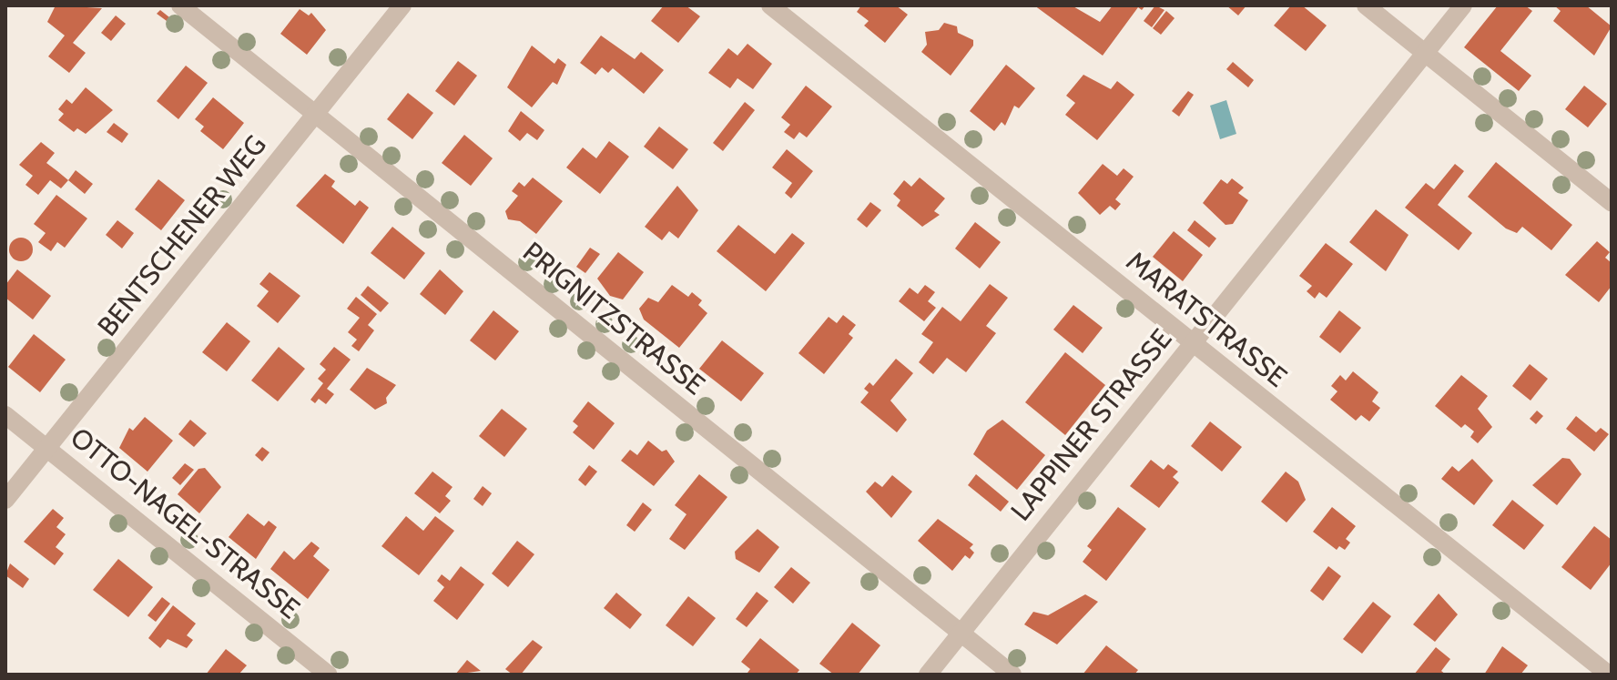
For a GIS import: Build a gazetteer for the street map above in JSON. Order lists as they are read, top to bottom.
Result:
{
  "streets": {
    "street": [
      "BENTSCHENER WEG",
      "PRIGNITZSTRASSE",
      "MARATSTRASSE",
      "LAPPINER STRASSE",
      "OTTO-NAGEL-STRASSE"
    ]
  },
  "crossings": [
    ["BENTSCHENER WEG", "PRIGNITZSTRASSE"],
    ["BENTSCHENER WEG", "OTTO-NAGEL-STRASSE"],
    ["PRIGNITZSTRASSE", "LAPPINER STRASSE"],
    ["MARATSTRASSE", "LAPPINER STRASSE"]
  ]
}
